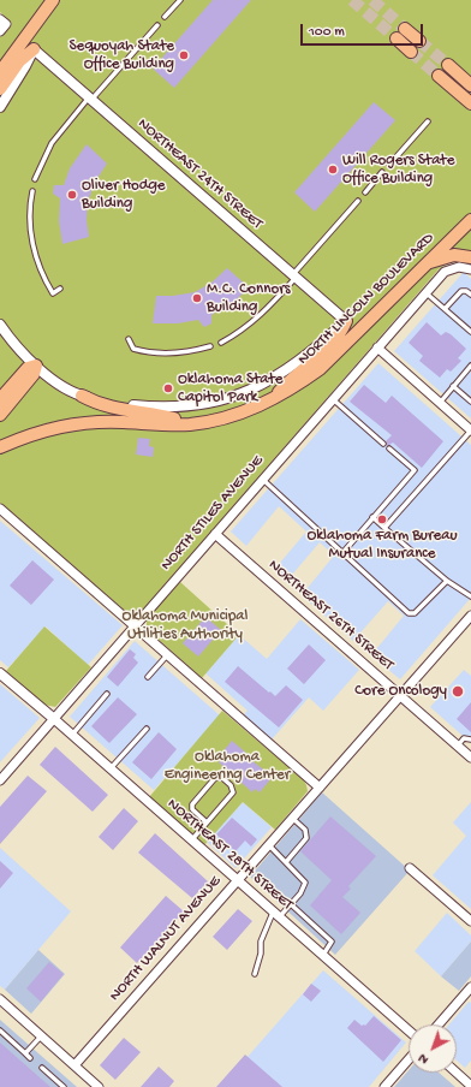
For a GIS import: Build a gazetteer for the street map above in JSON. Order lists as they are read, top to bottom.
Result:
{
  "streets": {
    "main road": ["NORTH LINCOLN BOULEVARD"],
    "street": [
      "NORTHEAST 24TH STREET",
      "NORTH STILES AVENUE",
      "NORTHEAST 26TH STREET",
      "NORTHEAST 28TH STREET",
      "NORTH WALNUT AVENUE"
    ]
  },
  "crossings": [
    ["NORTH STILES AVENUE", "NORTHEAST 26TH STREET"],
    ["NORTH STILES AVENUE", "NORTHEAST 28TH STREET"],
    ["NORTHEAST 26TH STREET", "NORTH WALNUT AVENUE"],
    ["NORTHEAST 28TH STREET", "NORTH WALNUT AVENUE"]
  ],
  "parks": ["Oklahoma Municipal Utilities Authority", "Oklahoma Engineering Center"],
  "places": [
    "Sequoyah State Office Building",
    "Will Rogers State Office Building",
    "Oliver Hodge Building",
    "M.C. Connors Building",
    "Oklahoma State Capitol Park",
    "Oklahoma Farm Bureau Mutual Insurance",
    "Core Oncology"
  ],
  "scale_bar": "100 m",
  "north": "bottom left"
}
